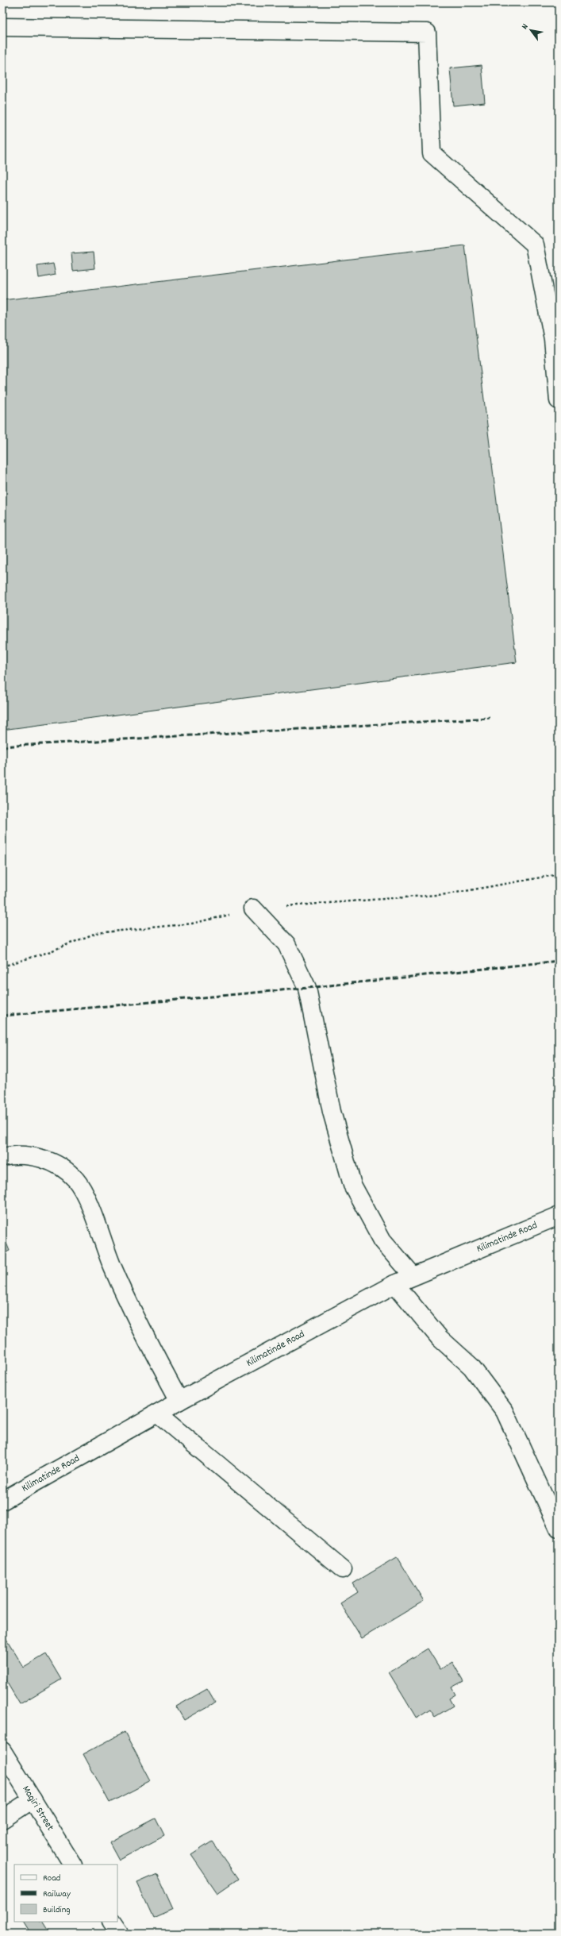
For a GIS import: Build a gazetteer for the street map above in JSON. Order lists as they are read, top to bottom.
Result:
{
  "streets": {
    "street": ["Kilimatinde Road", "Magiri Street"]
  },
  "legend": ["Road", "Railway", "Building"],
  "north": "top left"
}
